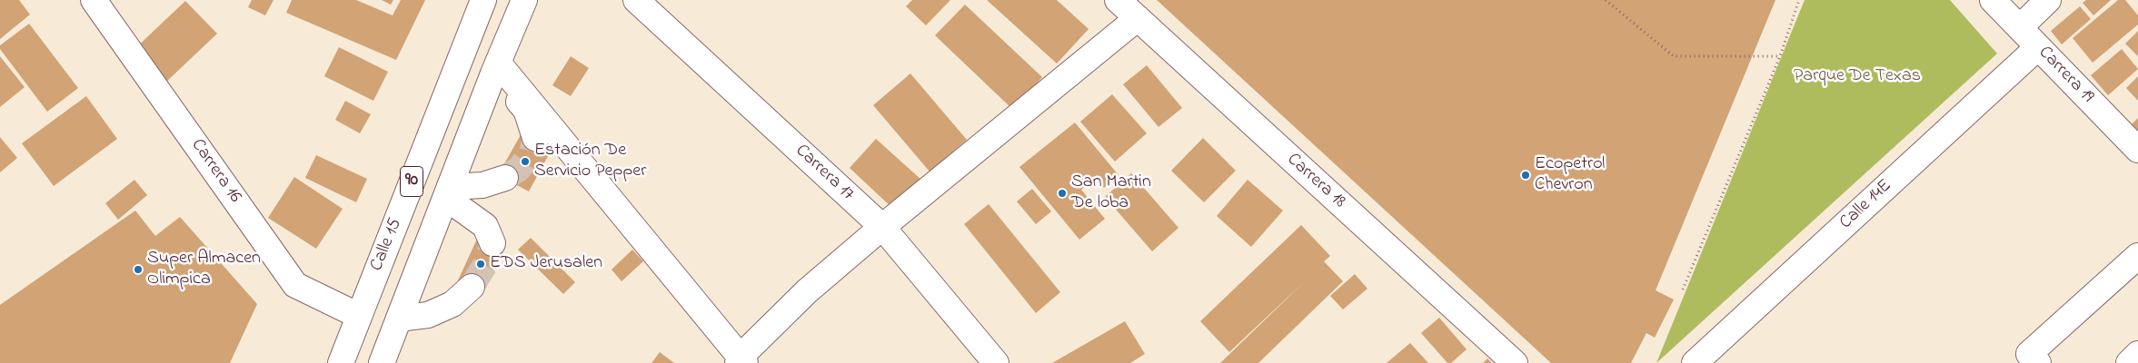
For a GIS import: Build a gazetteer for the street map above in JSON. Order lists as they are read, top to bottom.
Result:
{
  "streets": {
    "main road": [
      "Carrera 19",
      "Carrera 16",
      "Carrera 17",
      "90",
      "Carrera 18",
      "Calle 14E",
      "Calle 15"
    ]
  },
  "crossings": [
    ["Carrera 19", "Calle 14E"],
    ["Carrera 16", "Calle 15"]
  ],
  "parks": ["Parque De Texas"],
  "places": [
    "Estación De Servicio Pepper",
    "Ecopetrol Chevron",
    "San Martin De loba",
    "EDS Jerusalen",
    "Super Almacen Olimpica"
  ]
}
